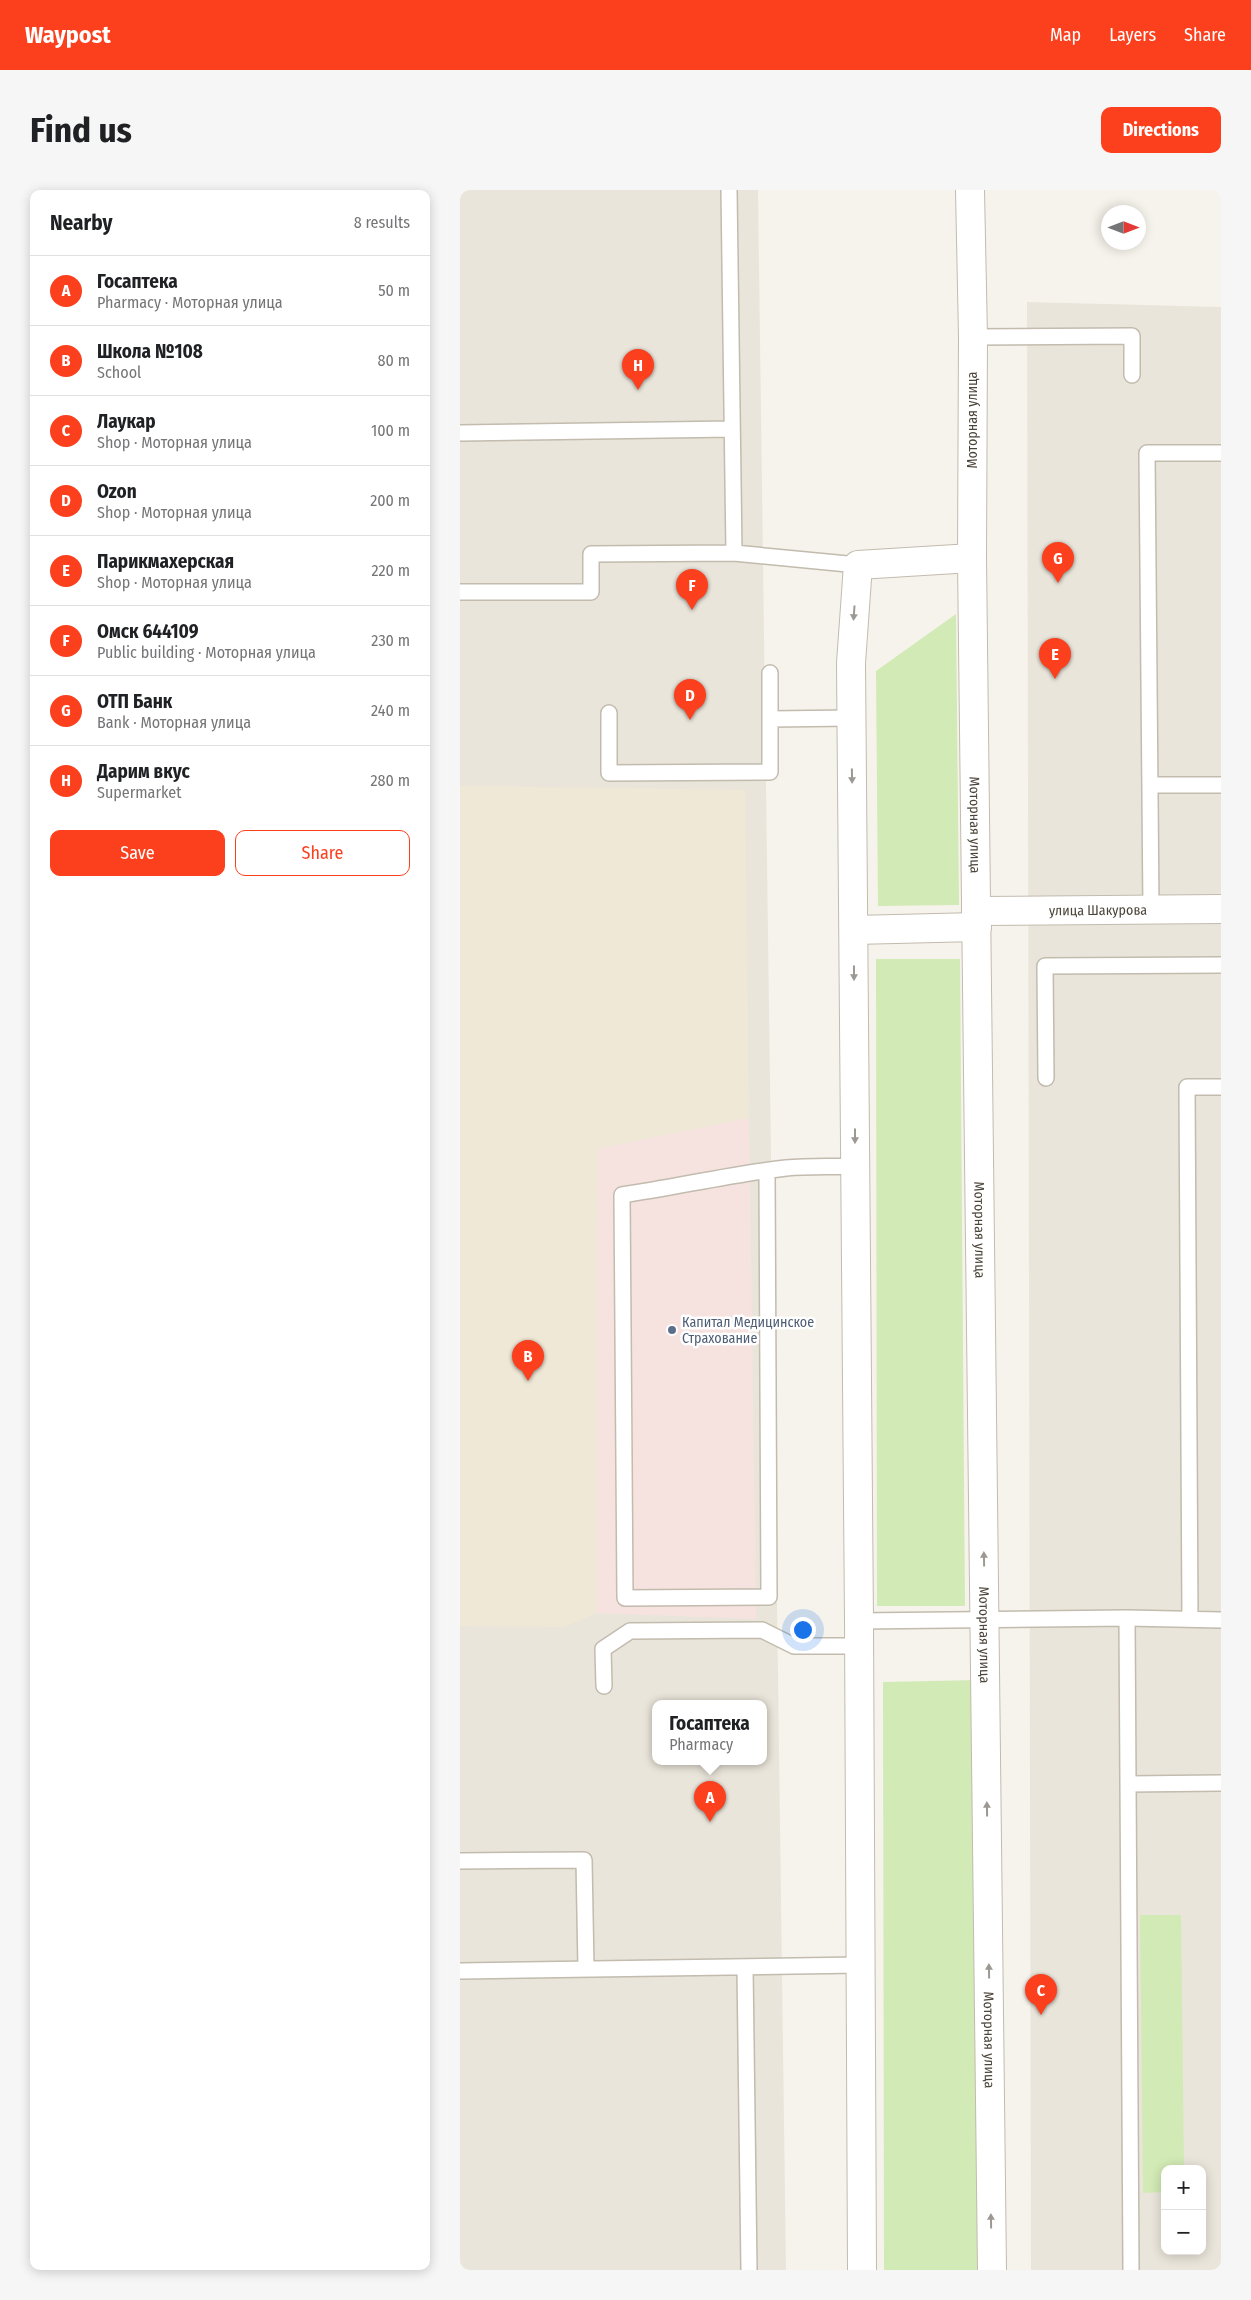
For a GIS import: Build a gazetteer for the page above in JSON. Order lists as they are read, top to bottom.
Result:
{
  "streets": {
    "street": ["Моторная улица", "улица Шакурова"]
  },
  "crossings": [
    ["Моторная улица", "улица Шакурова"]
  ],
  "places": ["Капитал Медицинское Страхование"],
  "north": "right",
  "page": {
    "header": "Waypost",
    "nav": ["Map", "Layers", "Share"],
    "buttons": [
      "Directions",
      ["Save", "Share"]
    ],
    "title": "Find us",
    "heading": ["Nearby", "8 results"],
    "list": [
      {
        "mark": "A",
        "name": "Госаптека",
        "note": "Pharmacy · Моторная улица",
        "value": "50 m"
      },
      {
        "mark": "B",
        "name": "Школа №108",
        "note": "School",
        "value": "80 m"
      },
      {
        "mark": "C",
        "name": "Лаукар",
        "note": "Shop · Моторная улица",
        "value": "100 m"
      },
      {
        "mark": "D",
        "name": "Ozon",
        "note": "Shop · Моторная улица",
        "value": "200 m"
      },
      {
        "mark": "E",
        "name": "Парикмахерская",
        "note": "Shop · Моторная улица",
        "value": "220 m"
      },
      {
        "mark": "F",
        "name": "Омск 644109",
        "note": "Public building · Моторная улица",
        "value": "230 m"
      },
      {
        "mark": "G",
        "name": "ОТП Банк",
        "note": "Bank · Моторная улица",
        "value": "240 m"
      },
      {
        "mark": "H",
        "name": "Дарим вкус",
        "note": "Supermarket",
        "value": "280 m"
      }
    ],
    "pins": [
      "H",
      "G",
      "F",
      "E",
      "D",
      "B",
      "A",
      "C"
    ],
    "popup": ["Госаптека", "Pharmacy"],
    "map_buttons": ["+", "−"]
  }
}
